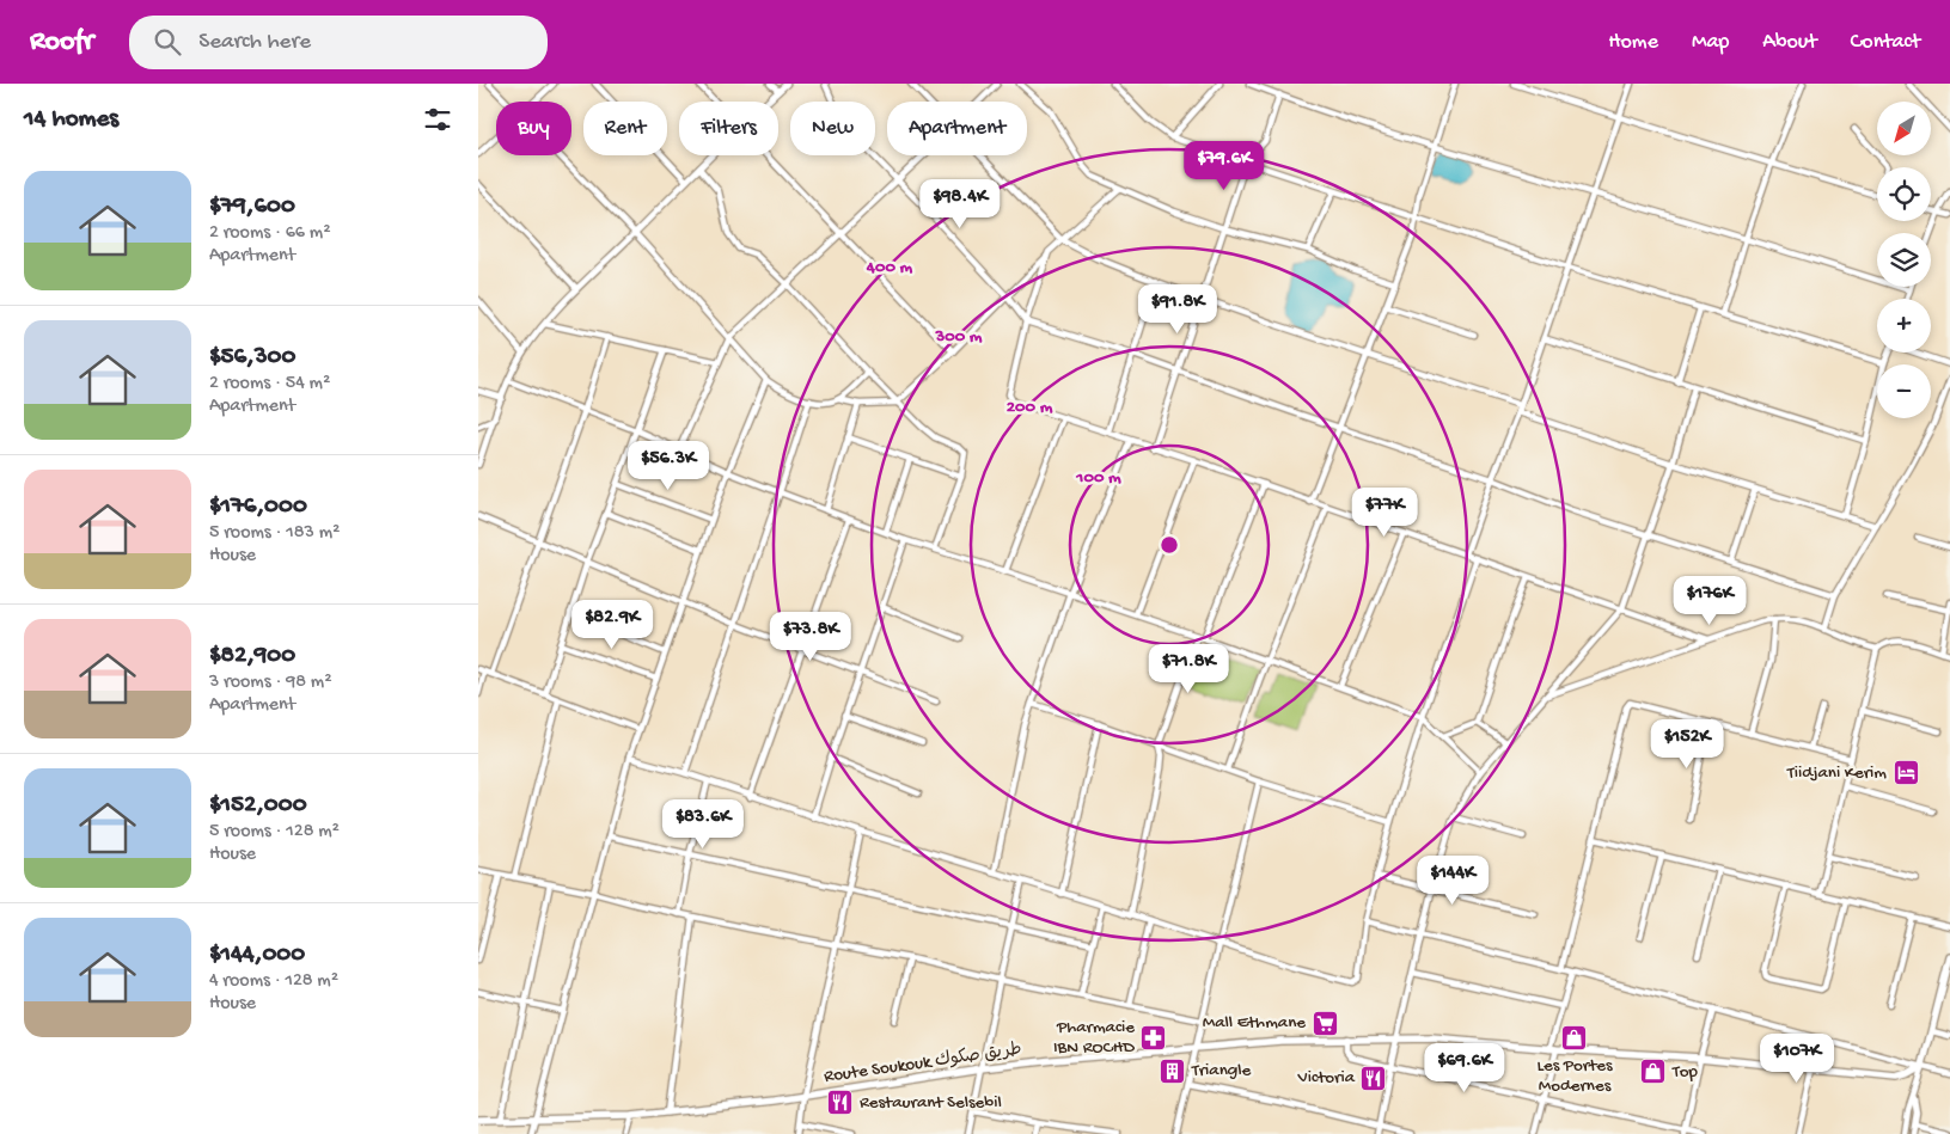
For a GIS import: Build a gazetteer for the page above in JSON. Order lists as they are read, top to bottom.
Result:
{
  "streets": {
    "street": ["Route Soukouk طريق صكوك"]
  },
  "places": {
    "hotel": ["Tiidjani Kerim"],
    "supermarket": ["Mall Ethmane"],
    "pharmacy": ["Pharmacie IBN ROCHD"],
    "shop": ["Les Portes Modernes", "Top"],
    "building": ["Triangle"],
    "restaurant": ["Victoria", "Restaurant Selsebil"]
  },
  "north": "bottom left",
  "page": {
    "header": "Roofr",
    "search": "Search here",
    "nav": [
      "Home",
      "Map",
      "About",
      "Contact"
    ],
    "heading": "14 homes",
    "map_buttons": ["+", "−"],
    "chip": [
      "Buy",
      "Rent",
      "Filters",
      "New",
      "Apartment"
    ],
    "price": [
      "$79.6K",
      "$98.4K",
      "$91.8K",
      "$56.3K",
      "$77K",
      "$176K",
      "$82.9K",
      "$73.8K",
      "$71.8K",
      "$152K",
      "$83.6K",
      "$144K",
      "$107K",
      "$69.6K"
    ],
    "list": [
      {
        "name": "$79,600",
        "note": "2 rooms · 66 m² · Apartment"
      },
      {
        "name": "$56,300",
        "note": "2 rooms · 54 m² · Apartment"
      },
      {
        "name": "$176,000",
        "note": "5 rooms · 183 m² · House"
      },
      {
        "name": "$82,900",
        "note": "3 rooms · 98 m² · Apartment"
      },
      {
        "name": "$152,000",
        "note": "5 rooms · 128 m² · House"
      },
      {
        "name": "$144,000",
        "note": "4 rooms · 128 m² · House"
      }
    ]
  },
  "rings": [
    "400 m",
    "300 m",
    "200 m",
    "100 m"
  ]
}
